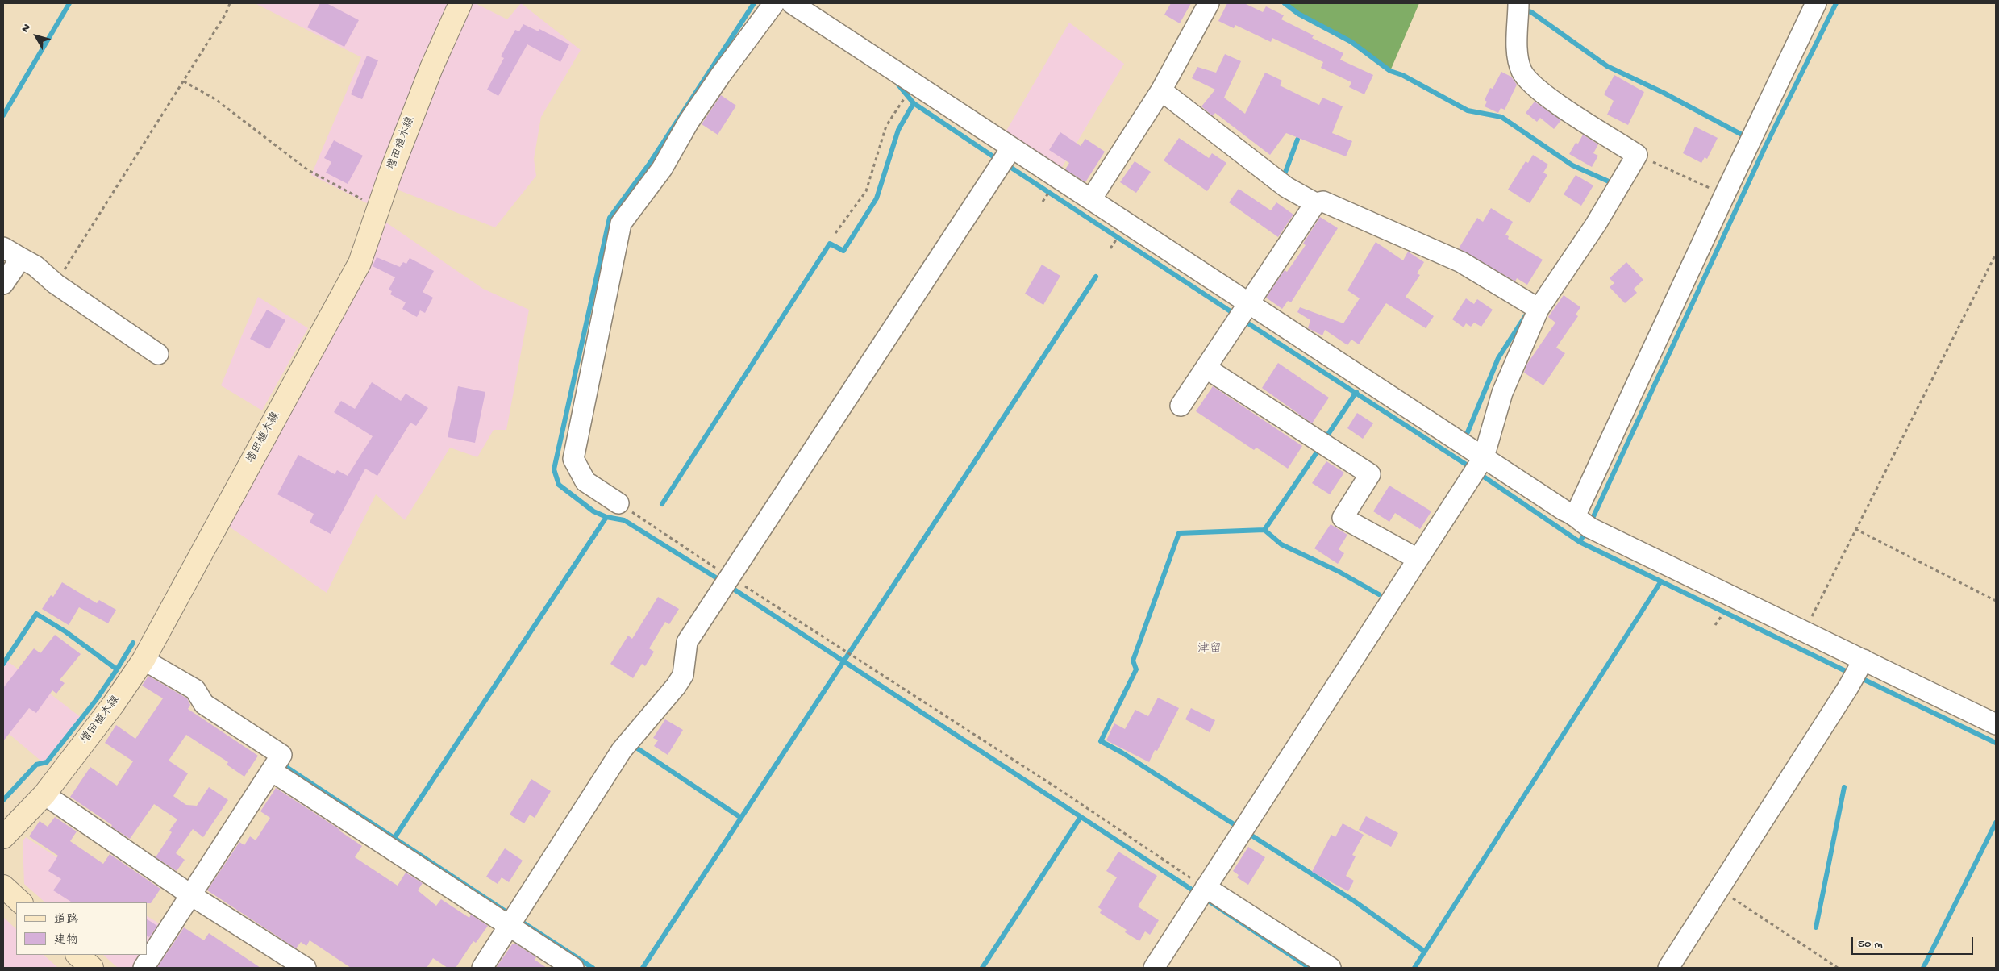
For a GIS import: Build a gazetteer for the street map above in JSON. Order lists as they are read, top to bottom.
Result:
{
  "streets": {
    "street": ["増田植木線"]
  },
  "districts": ["津留"],
  "legend": ["道路", "建物"],
  "scale_bar": "50 m",
  "north": "top left"
}
